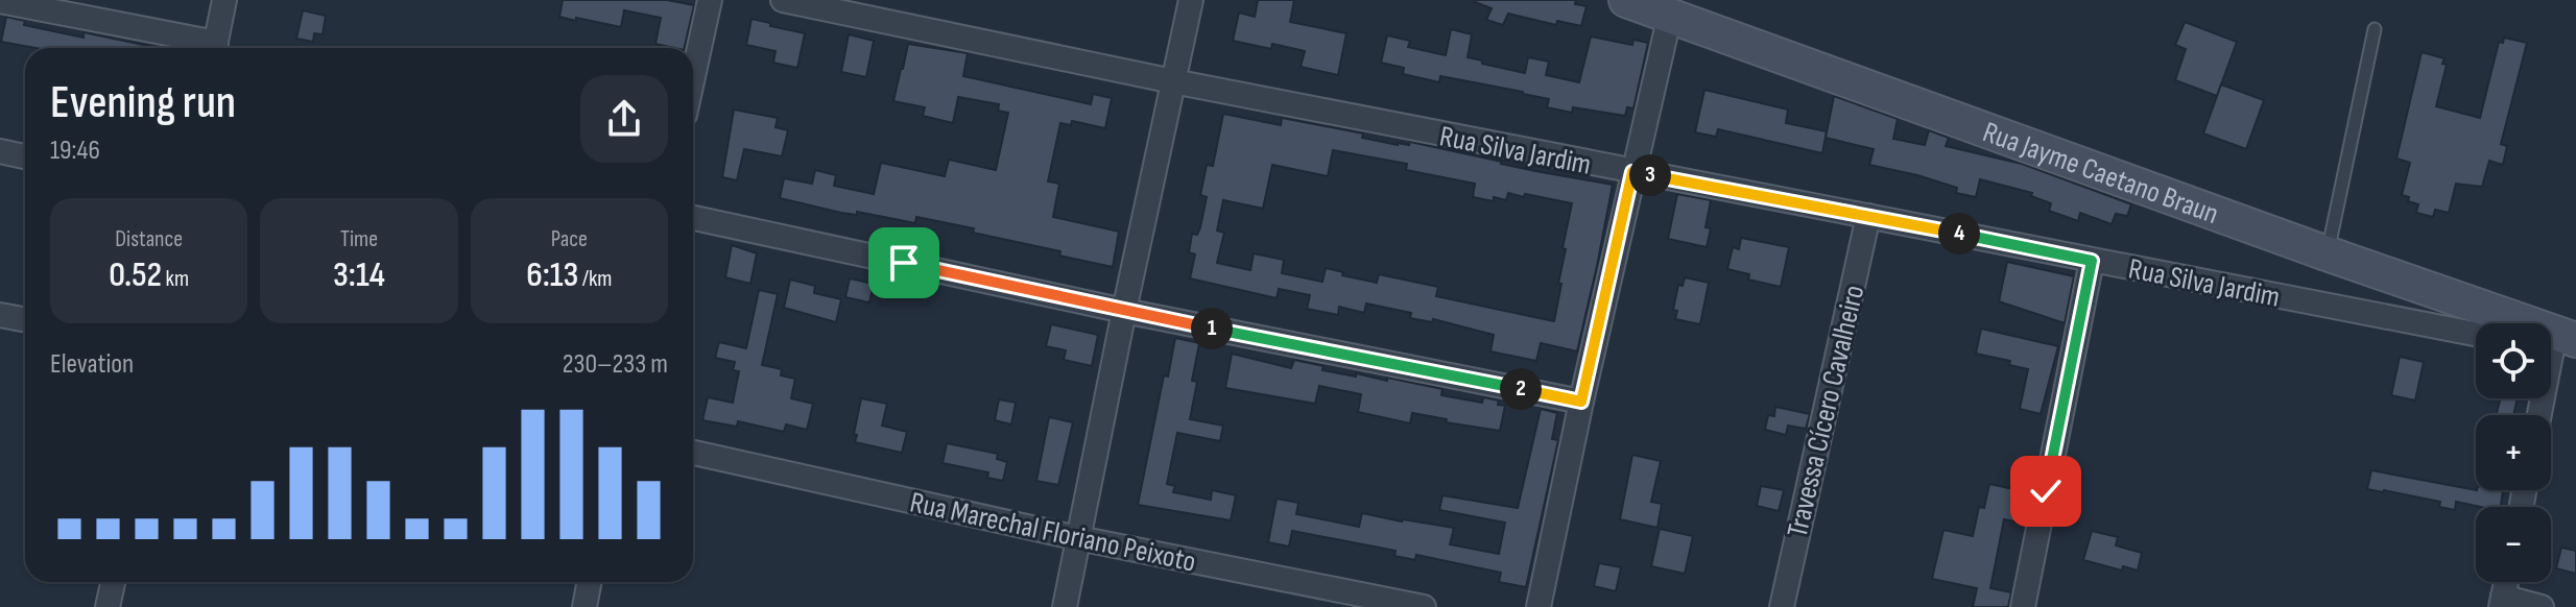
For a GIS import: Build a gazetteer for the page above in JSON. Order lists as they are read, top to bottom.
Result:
{
  "streets": {
    "street": [
      "Rua Silva Jardim",
      "Rua Jayme Caetano Braun",
      "Travessa Cícero Cavalheiro",
      "Rua Marechal Floriano Peixoto"
    ]
  },
  "crossings": [
    ["Rua Silva Jardim", "Rua Jayme Caetano Braun"],
    ["Rua Silva Jardim", "Travessa Cícero Cavalheiro"]
  ],
  "page": {
    "heading": ["Evening run", "19:46"],
    "pins": [
      "3",
      "4",
      "1",
      "2"
    ],
    "stats": [
      ["Distance", "0.52 km"],
      ["Time", "3:14"],
      ["Pace", "6:13 /km"]
    ],
    "map_buttons": ["+", "−"],
    "chart": ["Elevation", "230–233 m"]
  }
}
